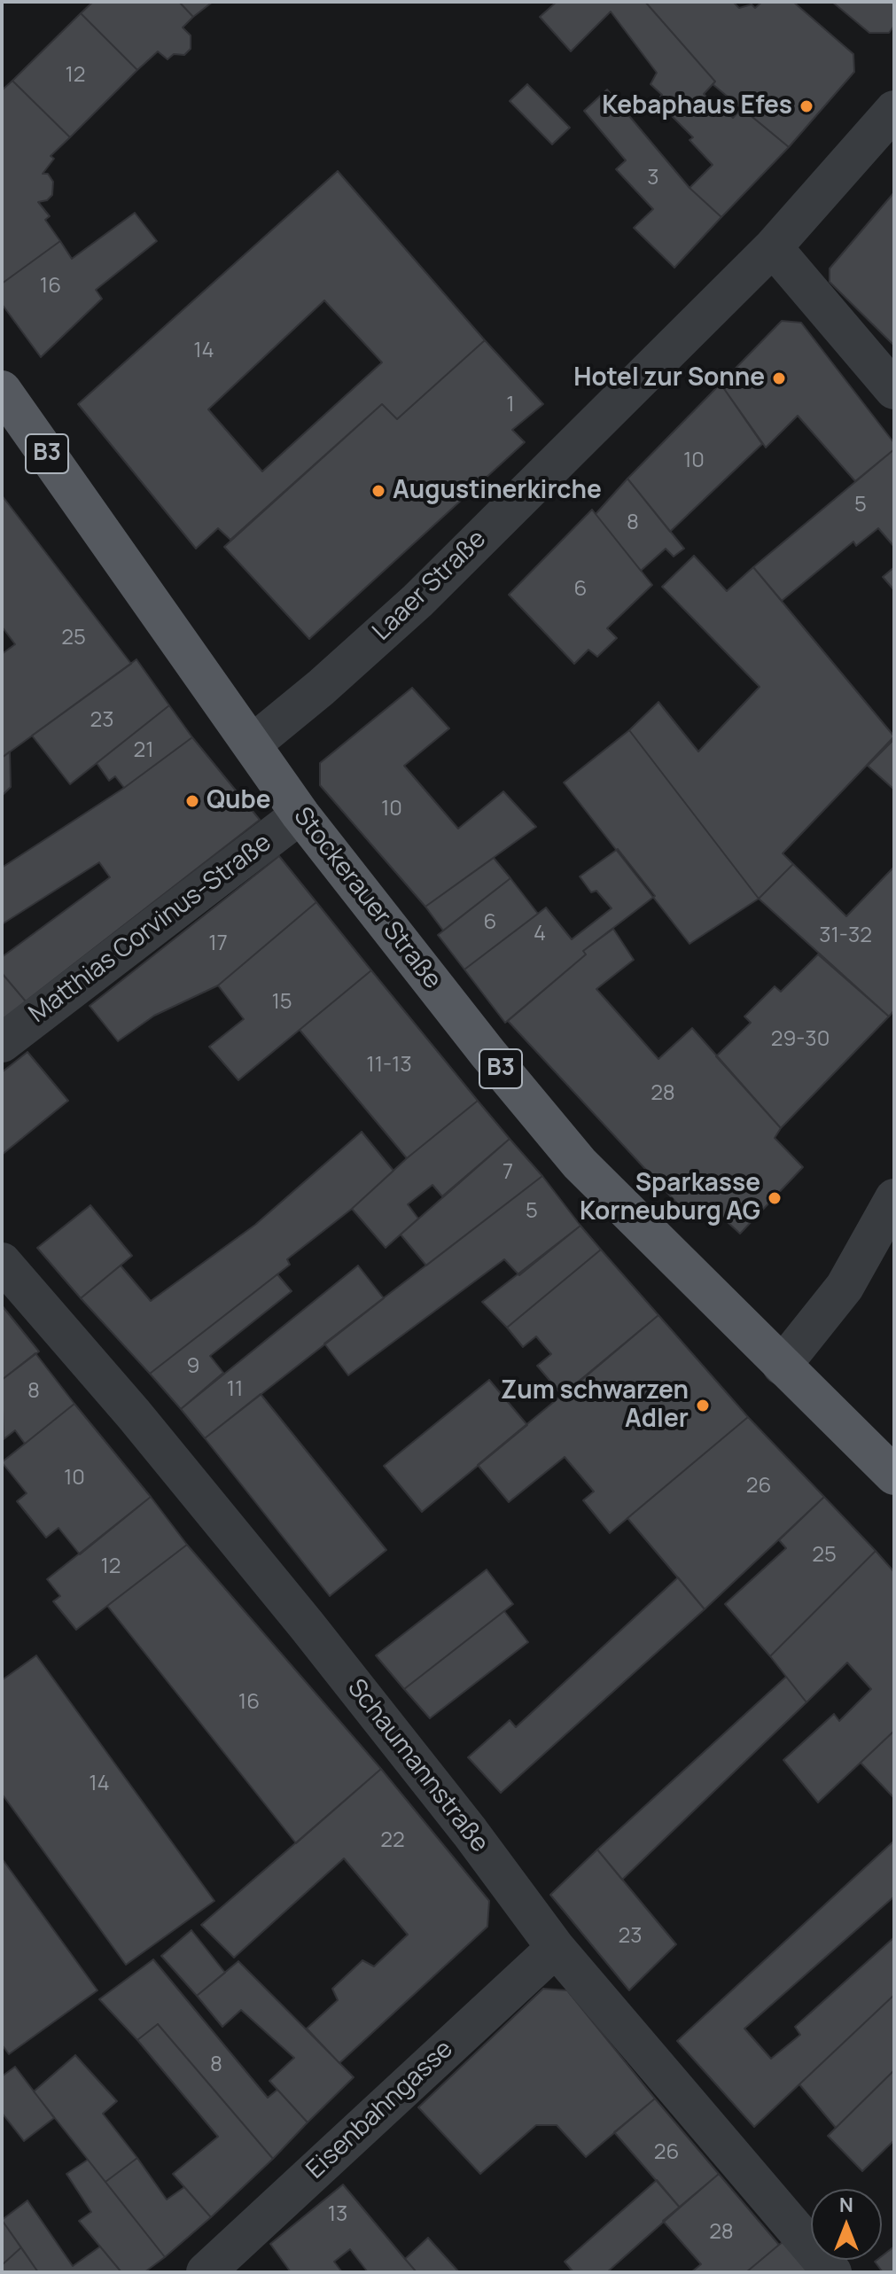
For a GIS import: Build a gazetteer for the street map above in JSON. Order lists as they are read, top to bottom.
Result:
{
  "streets": {
    "main road": ["B3", "Stockerauer Straße"],
    "street": [
      "Laaer Straße",
      "Matthias Corvinus-Straße",
      "Schaumannstraße",
      "Eisenbahngasse"
    ]
  },
  "crossings": [
    ["B3", "Stockerauer Straße"],
    ["Laaer Straße", "Stockerauer Straße"],
    ["Stockerauer Straße", "Matthias Corvinus-Straße"],
    ["Schaumannstraße", "Eisenbahngasse"]
  ],
  "places": [
    "Kebaphaus Efes",
    "Hotel zur Sonne",
    "Augustinerkirche",
    "Qube",
    "Sparkasse Korneuburg AG",
    "Zum schwarzen Adler"
  ],
  "house_numbers": [
    "12",
    "3",
    "16",
    "14",
    "1",
    "10",
    "5",
    "8",
    "6",
    "25",
    "23",
    "21",
    "10",
    "6",
    "4",
    "31-32",
    "17",
    "15",
    "29-30",
    "11-13",
    "28",
    "7",
    "5",
    "9",
    "11",
    "8",
    "10",
    "26",
    "25",
    "12",
    "16",
    "14",
    "22",
    "23",
    "8",
    "26",
    "13",
    "28"
  ],
  "north": "top"
}
